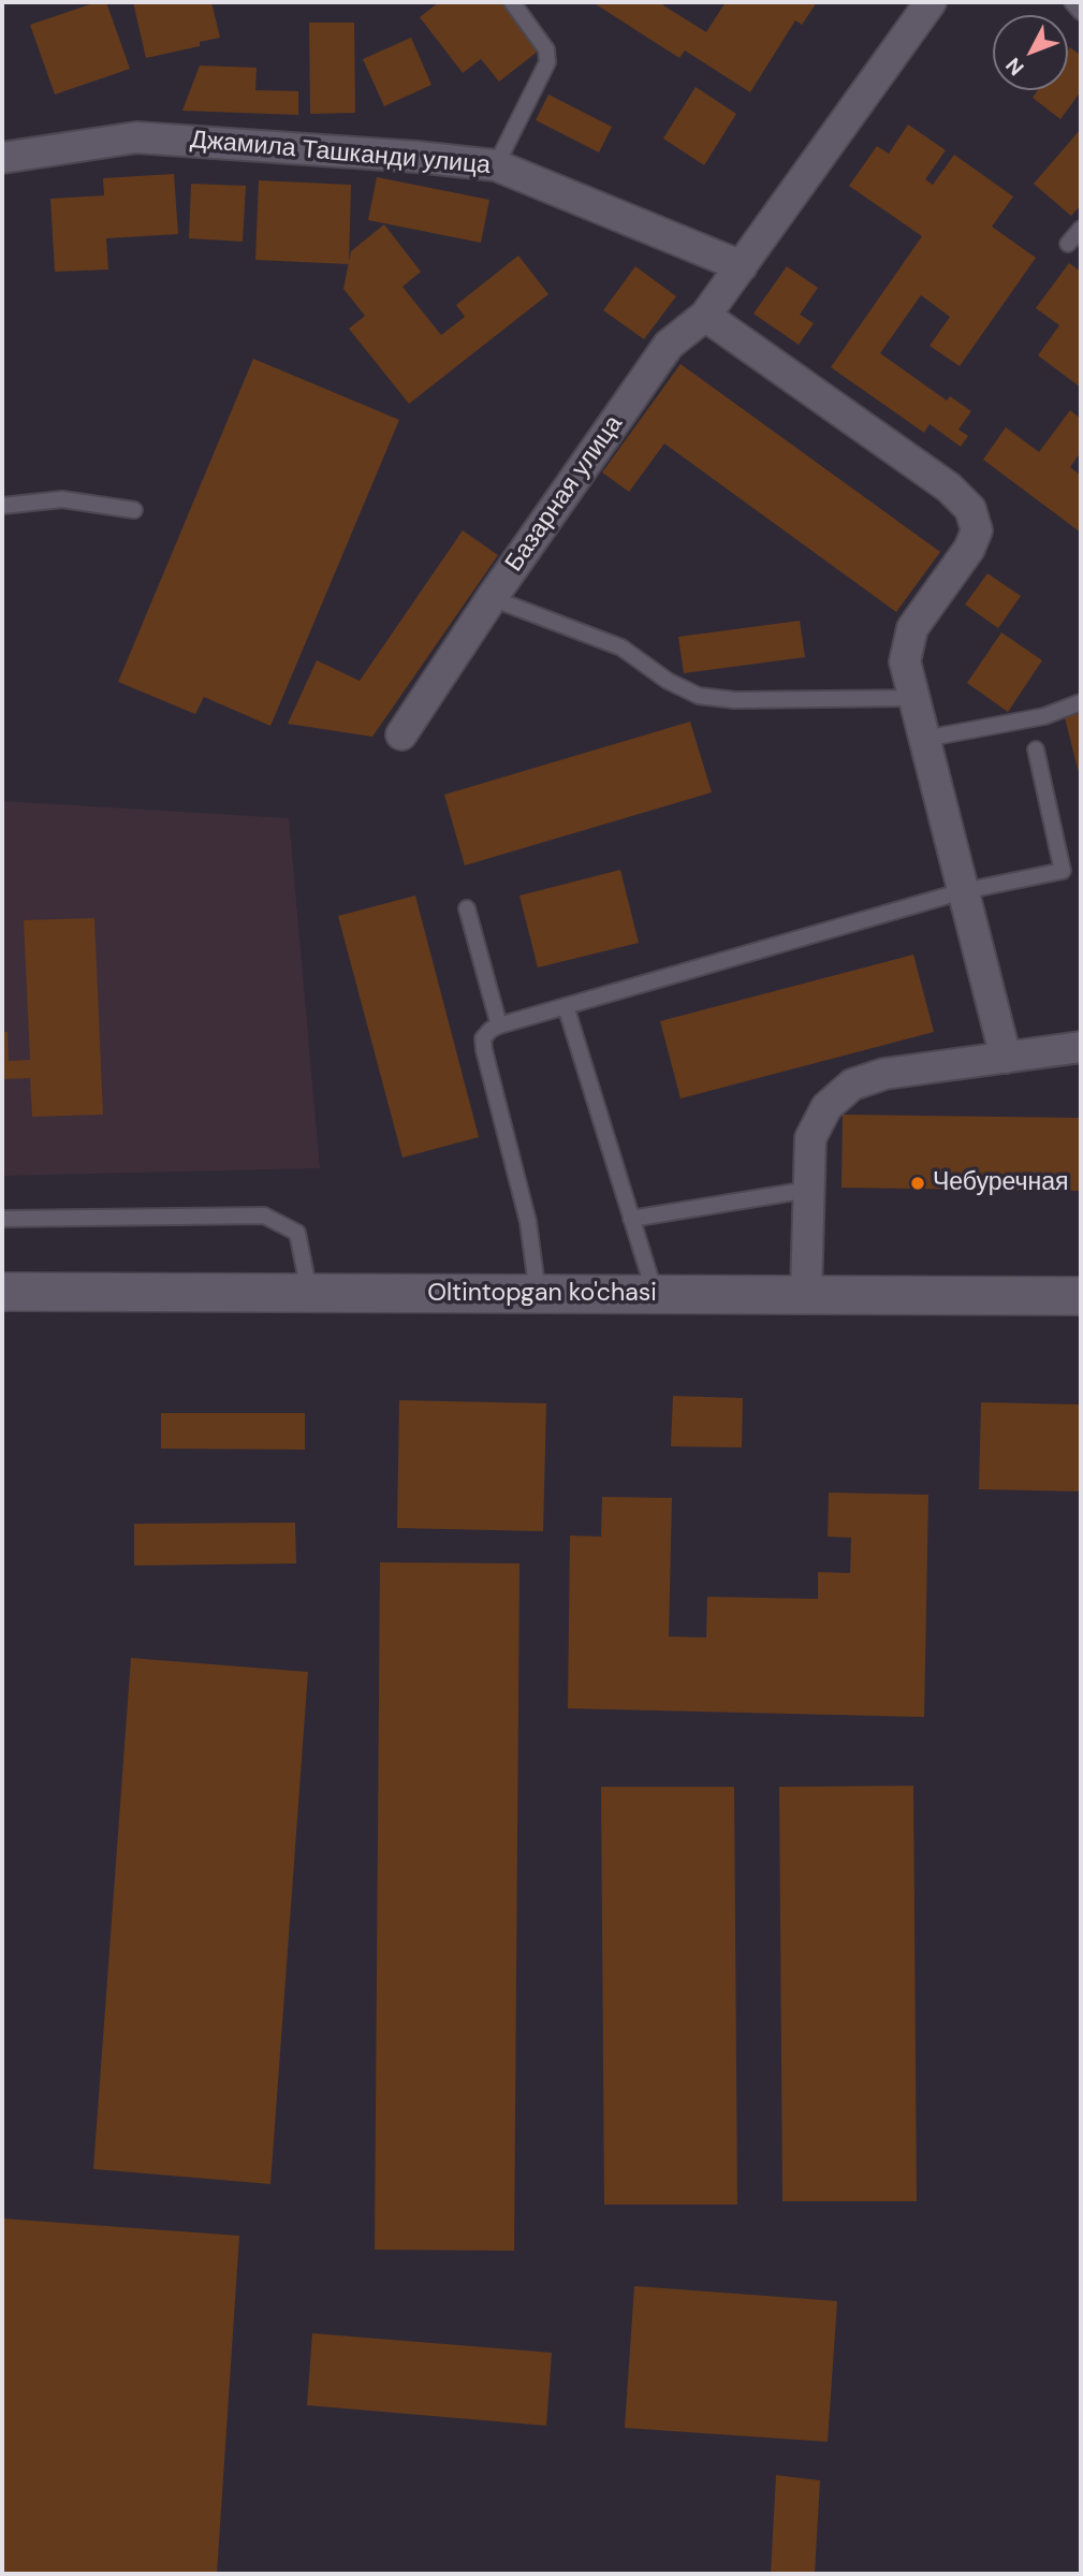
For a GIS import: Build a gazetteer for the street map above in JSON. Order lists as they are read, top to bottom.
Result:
{
  "streets": {
    "street": ["Джамила Ташканди улица", "Базарная улица", "Oltintopgan ko'chasi"]
  },
  "crossings": [
    ["Джамила Ташканди улица", "Базарная улица"]
  ],
  "places": ["Чебуречная"],
  "north": "bottom left"
}
